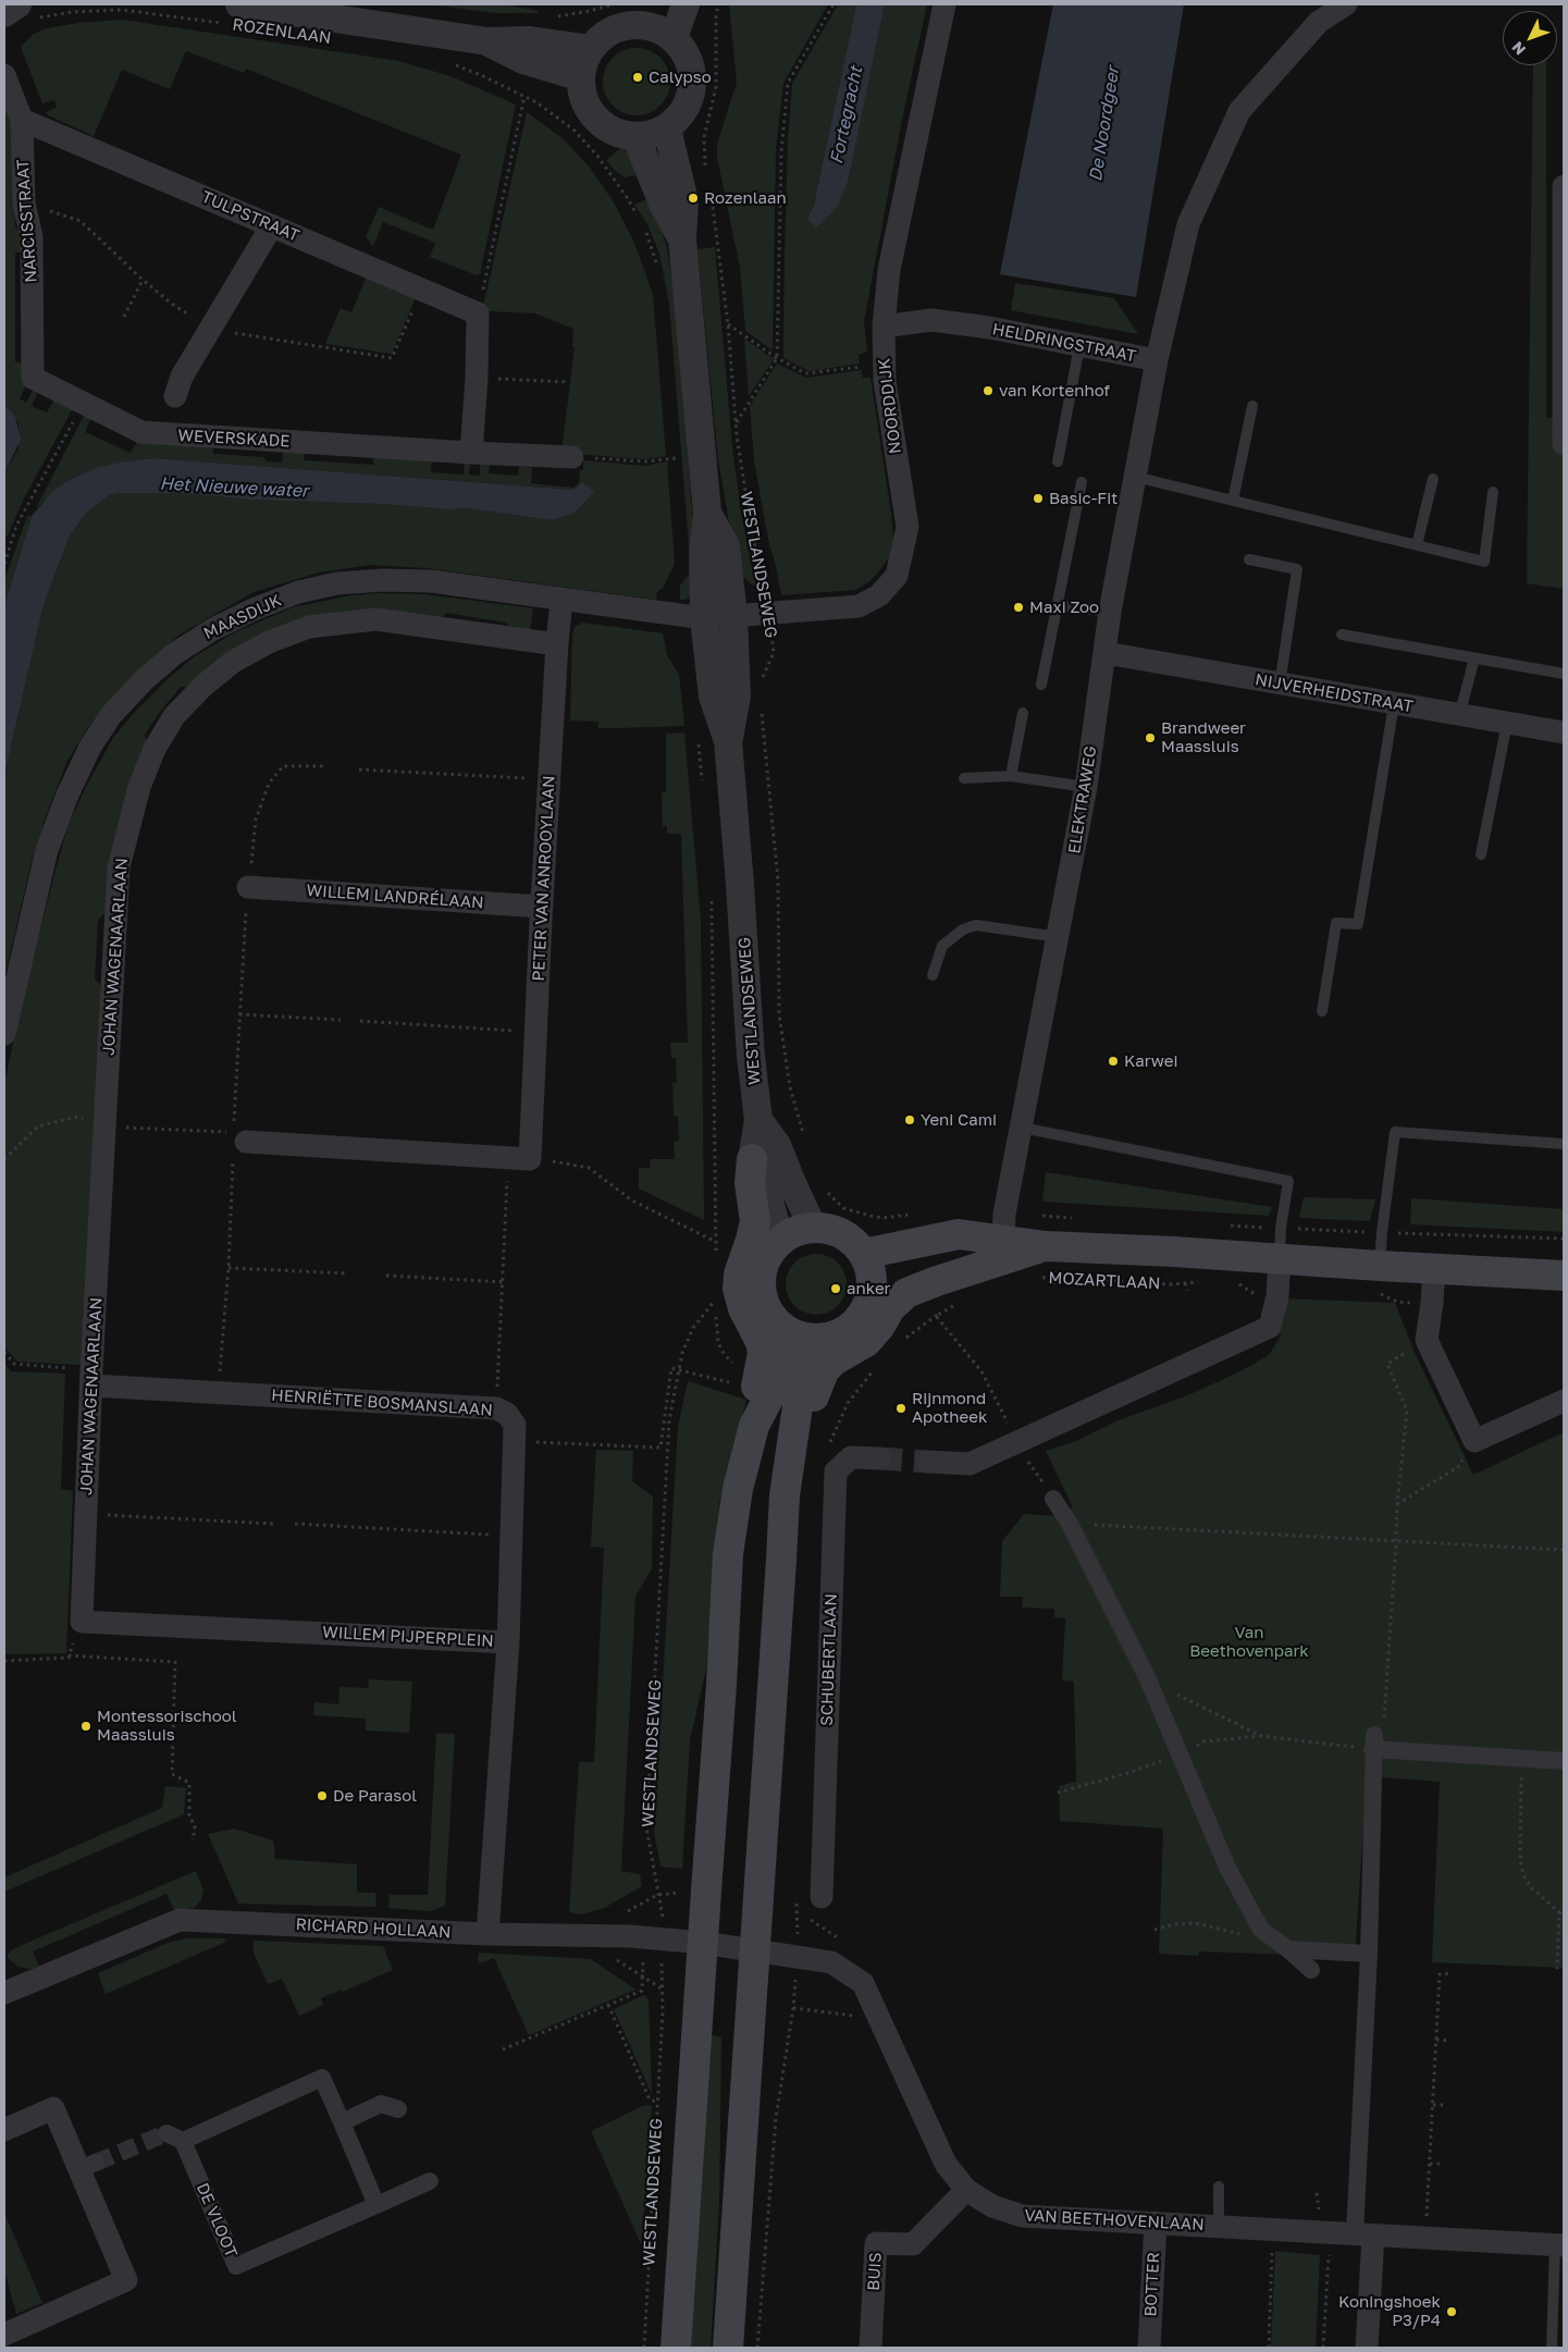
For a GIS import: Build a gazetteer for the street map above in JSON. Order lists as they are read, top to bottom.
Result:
{
  "streets": {
    "main road": ["WESTLANDSEWEG", "MOZARTLAAN"],
    "street": [
      "ROZENLAAN",
      "TULPSTRAAT",
      "NARCISSTRAAT",
      "HELDRINGSTRAAT",
      "NOORDDIJK",
      "WEVERSKADE",
      "MAASDIJK",
      "NIJVERHEIDSTRAAT",
      "ELEKTRAWEG",
      "PETER VAN ANROOYLAAN",
      "WILLEM LANDRÉLAAN",
      "JOHAN WAGENAARLAAN",
      "HENRIËTTE BOSMANSLAAN",
      "WILLEM PIJPERPLEIN",
      "SCHUBERTLAAN",
      "RICHARD HOLLAAN",
      "DE VLOOT",
      "VAN BEETHOVENLAAN",
      "BUIS",
      "BOTTER"
    ]
  },
  "crossings": [
    ["ROZENLAAN", "WESTLANDSEWEG"],
    ["TULPSTRAAT", "NARCISSTRAAT"],
    ["NARCISSTRAAT", "WEVERSKADE"],
    ["HELDRINGSTRAAT", "NOORDDIJK"],
    ["HELDRINGSTRAAT", "ELEKTRAWEG"],
    ["NOORDDIJK", "WESTLANDSEWEG"],
    ["NOORDDIJK", "MAASDIJK"],
    ["WESTLANDSEWEG", "MAASDIJK"],
    ["WESTLANDSEWEG", "MOZARTLAAN"],
    ["WESTLANDSEWEG", "RICHARD HOLLAAN"],
    ["MAASDIJK", "PETER VAN ANROOYLAAN"],
    ["NIJVERHEIDSTRAAT", "ELEKTRAWEG"],
    ["ELEKTRAWEG", "MOZARTLAAN"],
    ["PETER VAN ANROOYLAAN", "WILLEM LANDRÉLAAN"],
    ["PETER VAN ANROOYLAAN", "JOHAN WAGENAARLAAN"],
    ["JOHAN WAGENAARLAAN", "HENRIËTTE BOSMANSLAAN"],
    ["JOHAN WAGENAARLAAN", "WILLEM PIJPERPLEIN"],
    ["HENRIËTTE BOSMANSLAAN", "WILLEM PIJPERPLEIN"],
    ["WILLEM PIJPERPLEIN", "RICHARD HOLLAAN"],
    ["RICHARD HOLLAAN", "VAN BEETHOVENLAAN"],
    ["VAN BEETHOVENLAAN", "BUIS"],
    ["VAN BEETHOVENLAAN", "BOTTER"]
  ],
  "water": ["Fortegracht", "De Noordgeer", "Het Nieuwe water"],
  "parks": ["Van Beethovenpark"],
  "places": [
    "Calypso",
    "Rozenlaan",
    "van Kortenhof",
    "Basic-Fit",
    "Maxi Zoo",
    "Brandweer Maassluis",
    "Karwei",
    "Yeni Cami",
    "anker",
    "Rijnmond Apotheek",
    "Montessorischool Maassluis",
    "De Parasol",
    "Koningshoek P3/P4"
  ],
  "north": "bottom left"
}
